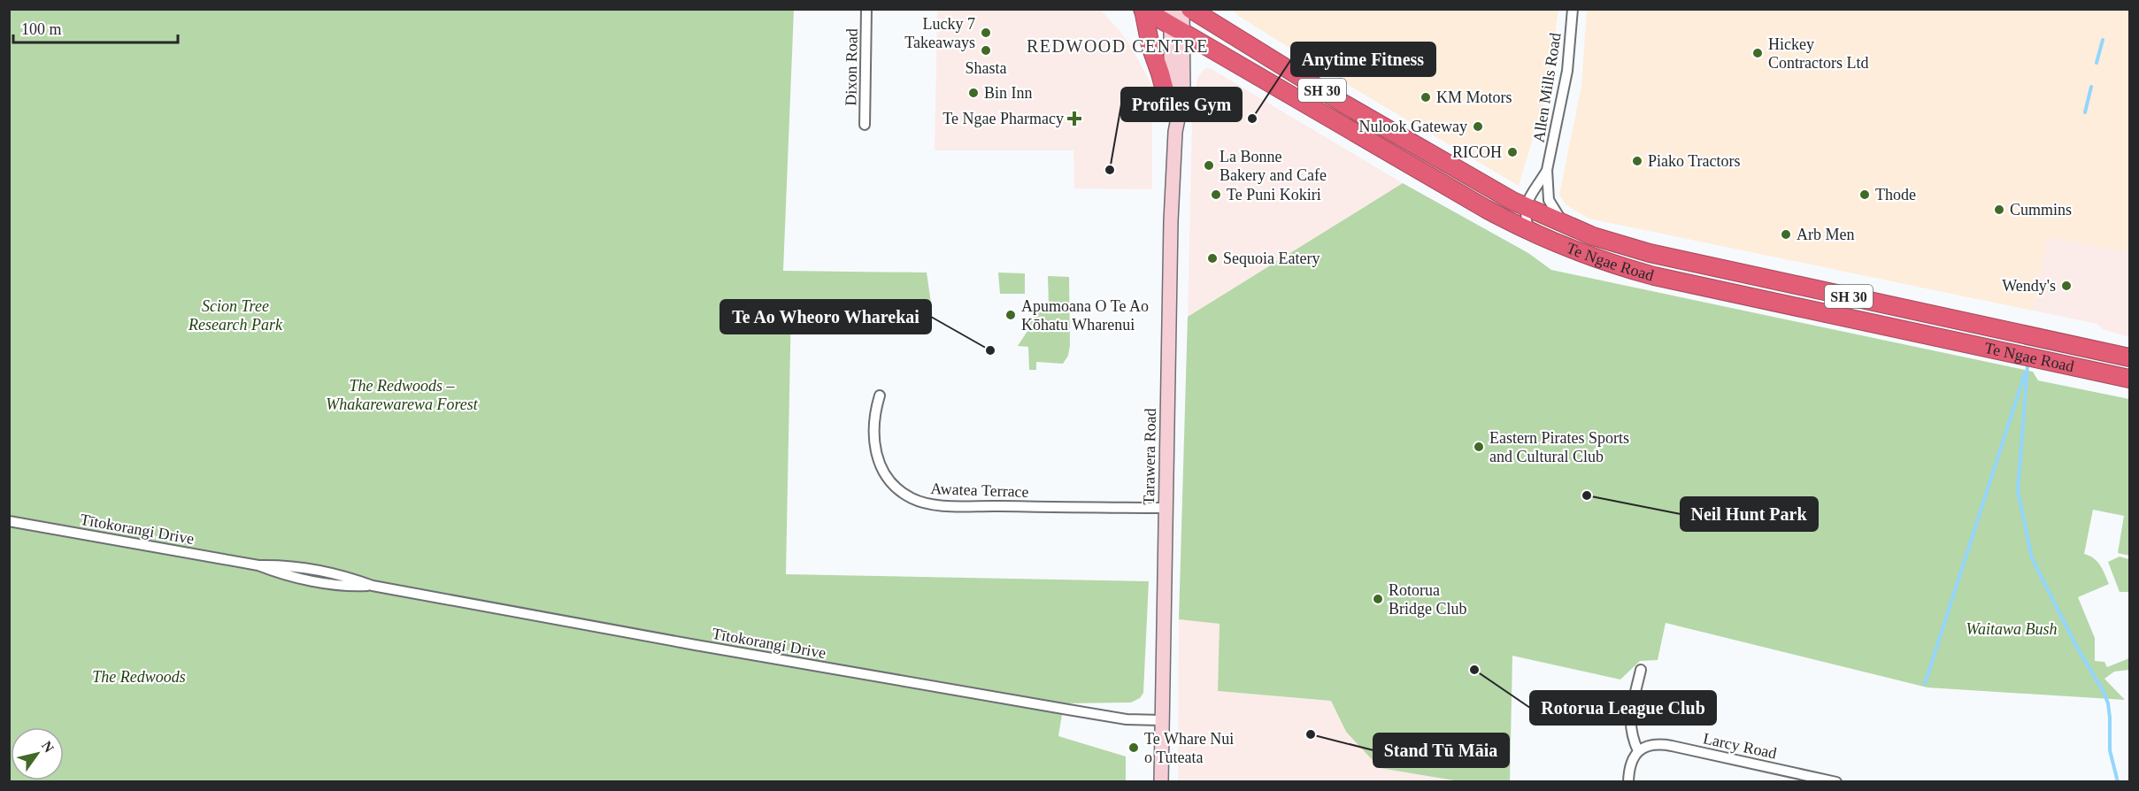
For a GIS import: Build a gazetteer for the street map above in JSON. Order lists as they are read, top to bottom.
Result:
{
  "streets": {
    "highway": ["SH 30", "Te Ngae Road"],
    "main road": ["Tarawera Road"],
    "street": [
      "Dixon Road",
      "Allen Mills Road",
      "Awatea Terrace",
      "Tītokorangi Drive",
      "Larcy Road"
    ]
  },
  "crossings": [
    ["Allen Mills Road", "Te Ngae Road"],
    ["Te Ngae Road", "Tarawera Road"],
    ["Tarawera Road", "Awatea Terrace"],
    ["Tarawera Road", "Tītokorangi Drive"]
  ],
  "districts": ["REDWOOD CENTRE"],
  "parks": [
    "Scion Tree Research Park",
    "The Redwoods – Whakarewarewa Forest",
    "Waitawa Bush",
    "The Redwoods"
  ],
  "places": {
    "other": [
      "Lucky 7 Takeaways",
      "Shasta",
      "Hickey Contractors Ltd",
      "Bin Inn",
      "KM Motors",
      "Anytime Fitness",
      "Nulook Gateway",
      "RICOH",
      "Piako Tractors",
      "La Bonne Bakery and Cafe",
      "Profiles Gym",
      "Te Puni Kokiri",
      "Thode",
      "Cummins",
      "Arb Men",
      "Sequoia Eatery",
      "Wendy's",
      "Apumoana O Te Ao Kōhatu Wharenui",
      "Te Ao Wheoro Wharekai",
      "Eastern Pirates Sports and Cultural Club",
      "Neil Hunt Park",
      "Rotorua Bridge Club",
      "Rotorua League Club",
      "Stand Tū Māia",
      "Te Whare Nui o Tuteata"
    ],
    "health": ["Te Ngae Pharmacy"]
  },
  "scale_bar": "100 m",
  "north": "top right"
}
